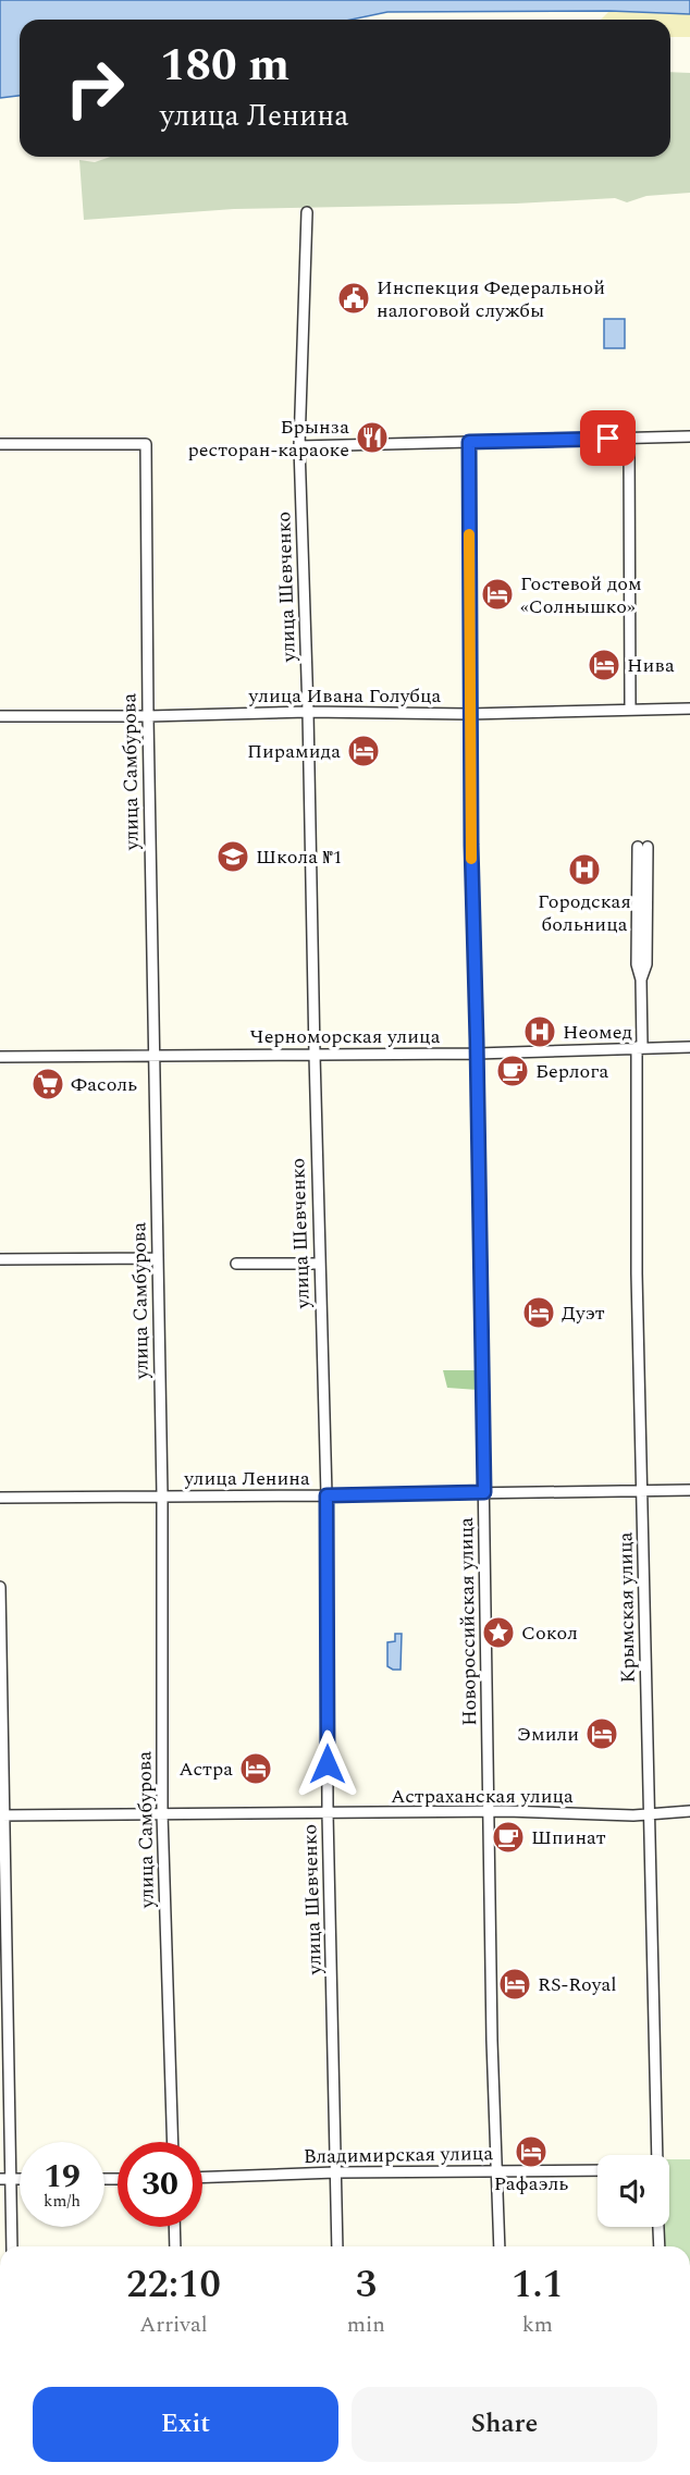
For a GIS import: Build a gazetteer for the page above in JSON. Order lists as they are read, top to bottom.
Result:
{
  "streets": {
    "street": [
      "улица Шевченко",
      "улица Ивана Голубца",
      "улица Самбурова",
      "Черноморская улица",
      "улица Ленина",
      "Крымская улица",
      "Новороссийская улица",
      "Астраханская улица",
      "Владимирская улица"
    ]
  },
  "crossings": [
    ["улица Шевченко", "улица Ивана Голубца"],
    ["улица Шевченко", "Черноморская улица"],
    ["улица Шевченко", "улица Ленина"],
    ["улица Шевченко", "Астраханская улица"],
    ["улица Шевченко", "Владимирская улица"],
    ["улица Ивана Голубца", "улица Самбурова"],
    ["улица Ивана Голубца", "Новороссийская улица"],
    ["улица Самбурова", "Черноморская улица"],
    ["улица Самбурова", "улица Ленина"],
    ["улица Самбурова", "Астраханская улица"],
    ["Черноморская улица", "Крымская улица"],
    ["Черноморская улица", "Новороссийская улица"],
    ["улица Ленина", "Крымская улица"],
    ["улица Ленина", "Новороссийская улица"],
    ["Крымская улица", "Астраханская улица"],
    ["Новороссийская улица", "Астраханская улица"],
    ["Новороссийская улица", "Владимирская улица"]
  ],
  "places": {
    "public building": ["Инспекция Федеральной налоговой службы"],
    "restaurant": ["Брынза ресторан-караоке"],
    "hotel": [
      "Гостевой дом «Солнышко»",
      "Нива",
      "Пирамида",
      "Дуэт",
      "Эмили",
      "Астра",
      "RS-Royal",
      "Рафаэль"
    ],
    "school or university": ["Школа №1"],
    "hospital": ["Городская больница", "Неомед"],
    "cafe": ["Берлога", "Шпинат"],
    "supermarket": ["Фасоль"],
    "place": ["Сокол"]
  },
  "page": {
    "turn": ["180 m", "улица Ленина"],
    "speed": "19 km/h",
    "limit": "30",
    "eta": [
      "22:10",
      "Arrival",
      "3",
      "min",
      "1.1",
      "km"
    ],
    "buttons": ["Exit", "Share"]
  }
}
